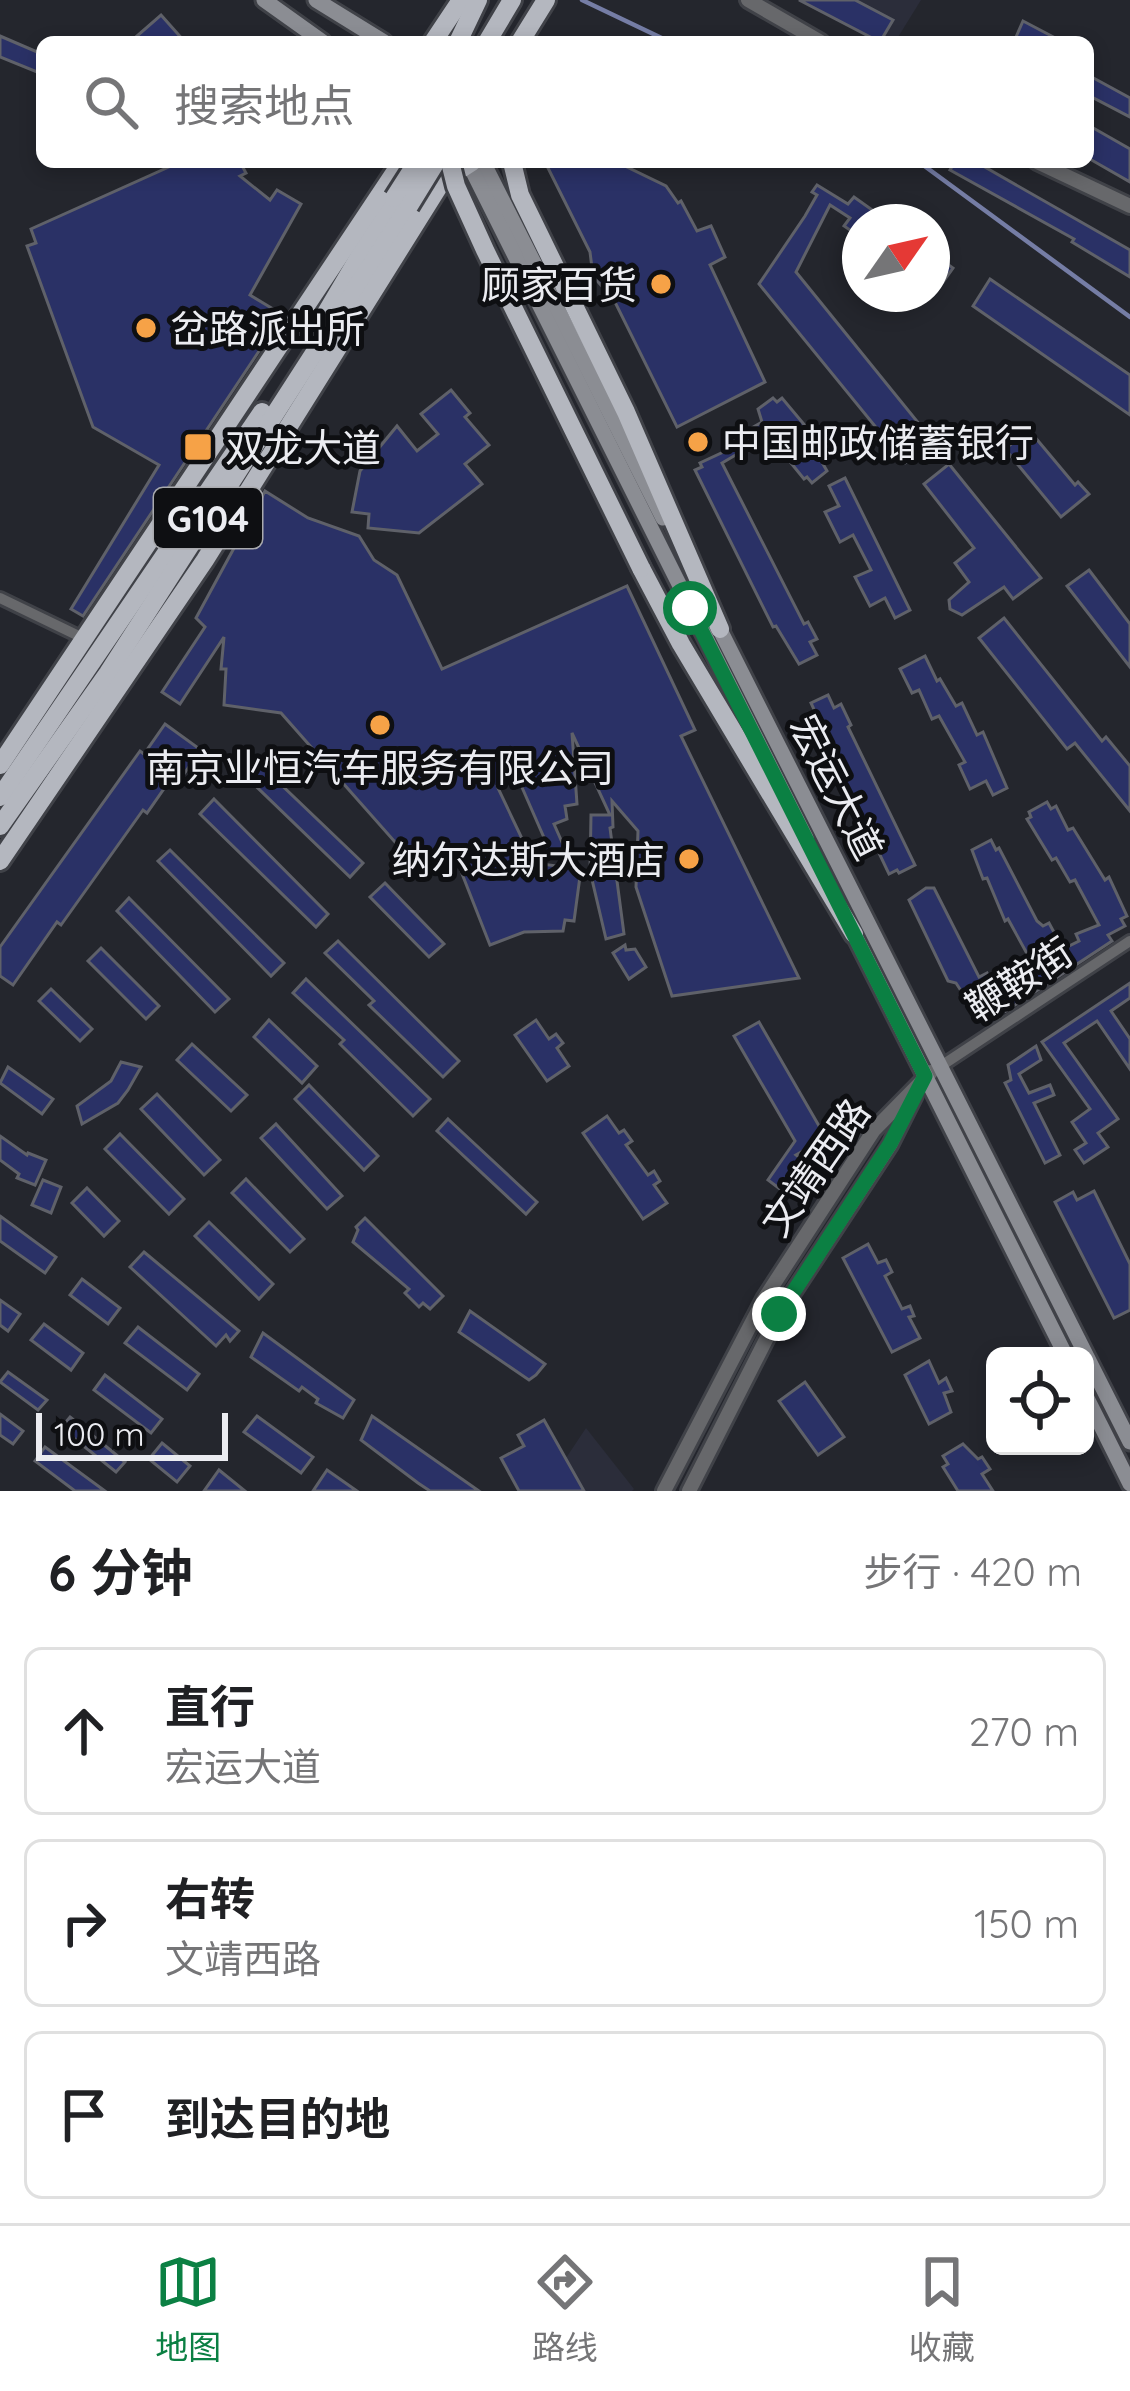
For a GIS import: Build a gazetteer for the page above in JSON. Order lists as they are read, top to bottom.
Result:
{
  "streets": {
    "highway": ["G104"],
    "main road": ["宏运大道"],
    "street": ["鞭鞍街", "文靖西路"]
  },
  "crossings": [
    ["宏运大道", "鞭鞍街"],
    ["宏运大道", "文靖西路"],
    ["鞭鞍街", "文靖西路"]
  ],
  "places": {
    "other": [
      "顾家百货",
      "岔路派出所",
      "中国邮政储蓄银行",
      "南京业恒汽车服务有限公司",
      "纳尔达斯大酒店"
    ],
    "transit": ["双龙大道"]
  },
  "scale_bar": "100 m",
  "north": "top right",
  "page": {
    "search": "搜索地点",
    "scale": "100 m",
    "heading": ["6 分钟", "步行 · 420 m"],
    "list": [
      ["直行", "宏运大道", "270 m"],
      ["右转", "文靖西路", "150 m"],
      "到达目的地"
    ],
    "nav": ["地图", "路线", "收藏"]
  }
}
